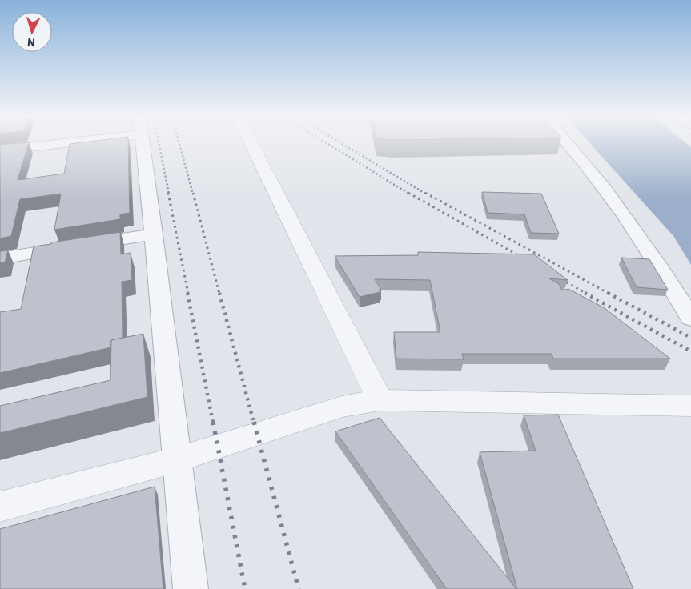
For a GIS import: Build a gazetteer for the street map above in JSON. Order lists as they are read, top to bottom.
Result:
{
  "north": "bottom"
}
